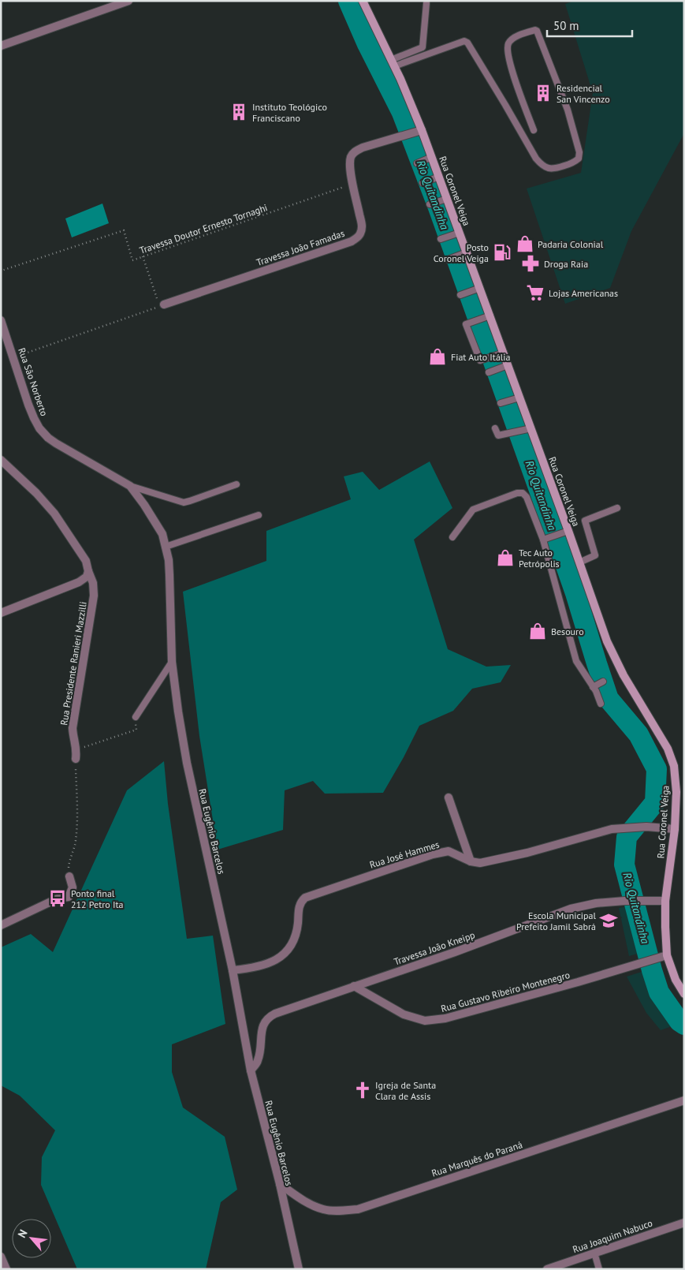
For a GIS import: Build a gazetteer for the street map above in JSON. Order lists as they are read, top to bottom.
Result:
{
  "streets": {
    "main road": ["Rua Coronel Veiga"],
    "street": [
      "Travessa João Famadas",
      "Rua São Norberto",
      "Rua Presidente Ranieri Mazzilli",
      "Rua Eugênio Barcelos",
      "Rua José Hammes",
      "Travessa João Kneipp",
      "Rua Gustavo Ribeiro Montenegro",
      "Rua Marquês do Paraná",
      "Rua Joaquim Nabuco"
    ],
    "path": ["Travessa Doutor Ernesto Tornaghi"]
  },
  "crossings": [
    ["Rua Coronel Veiga", "Travessa João Famadas"],
    ["Rua Coronel Veiga", "Rua José Hammes"],
    ["Rua Coronel Veiga", "Travessa João Kneipp"],
    ["Rua Coronel Veiga", "Rua Gustavo Ribeiro Montenegro"],
    ["Rua São Norberto", "Rua Eugênio Barcelos"],
    ["Rua Eugênio Barcelos", "Rua José Hammes"],
    ["Rua Eugênio Barcelos", "Travessa João Kneipp"],
    ["Rua Eugênio Barcelos", "Rua Marquês do Paraná"],
    ["Travessa João Kneipp", "Rua Gustavo Ribeiro Montenegro"]
  ],
  "water": ["Rio Quitandinha"],
  "places": {
    "building": ["Residencial San Vincenzo", "Instituto Teológico Franciscano"],
    "shop": [
      "Padaria Colonial",
      "Fiat Auto Itália",
      "Tec Auto Petrópolis",
      "Besouro"
    ],
    "fuel station": ["Posto Coronel Veiga"],
    "pharmacy": ["Droga Raia"],
    "supermarket": ["Lojas Americanas"],
    "bus stop": ["Ponto final 212 Petro Ita"],
    "school or university": ["Escola Municipal Prefeito Jamil Sabrá"],
    "church": ["Igreja de Santa Clara de Assis"]
  },
  "scale_bar": "50 m",
  "north": "top left"
}
